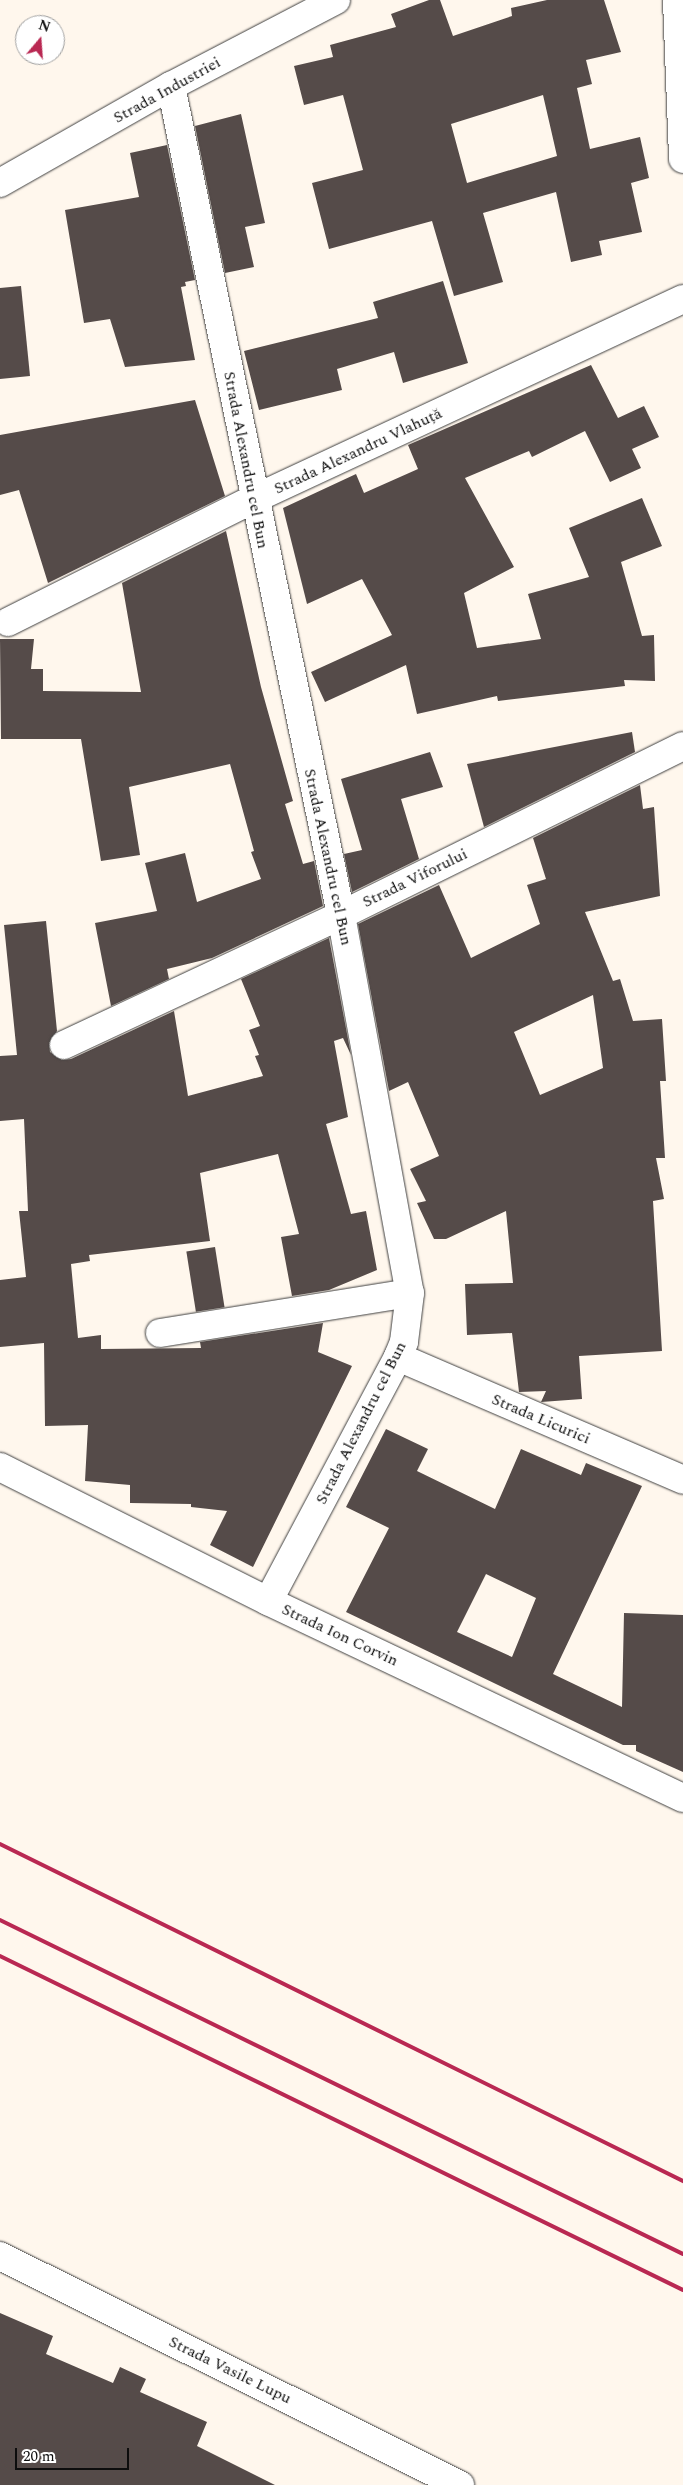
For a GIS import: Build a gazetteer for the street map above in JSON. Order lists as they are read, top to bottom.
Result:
{
  "streets": {
    "street": [
      "Strada Industriei",
      "Strada Alexandru Vlahuță",
      "Strada Alexandru cel Bun",
      "Strada Viforului",
      "Strada Licurici",
      "Strada Ion Corvin",
      "Strada Vasile Lupu"
    ]
  },
  "crossings": [
    ["Strada Industriei", "Strada Alexandru cel Bun"],
    ["Strada Alexandru Vlahuță", "Strada Alexandru cel Bun"],
    ["Strada Alexandru cel Bun", "Strada Viforului"],
    ["Strada Alexandru cel Bun", "Strada Licurici"],
    ["Strada Alexandru cel Bun", "Strada Ion Corvin"]
  ],
  "scale_bar": "20 m",
  "north": "top"
}
